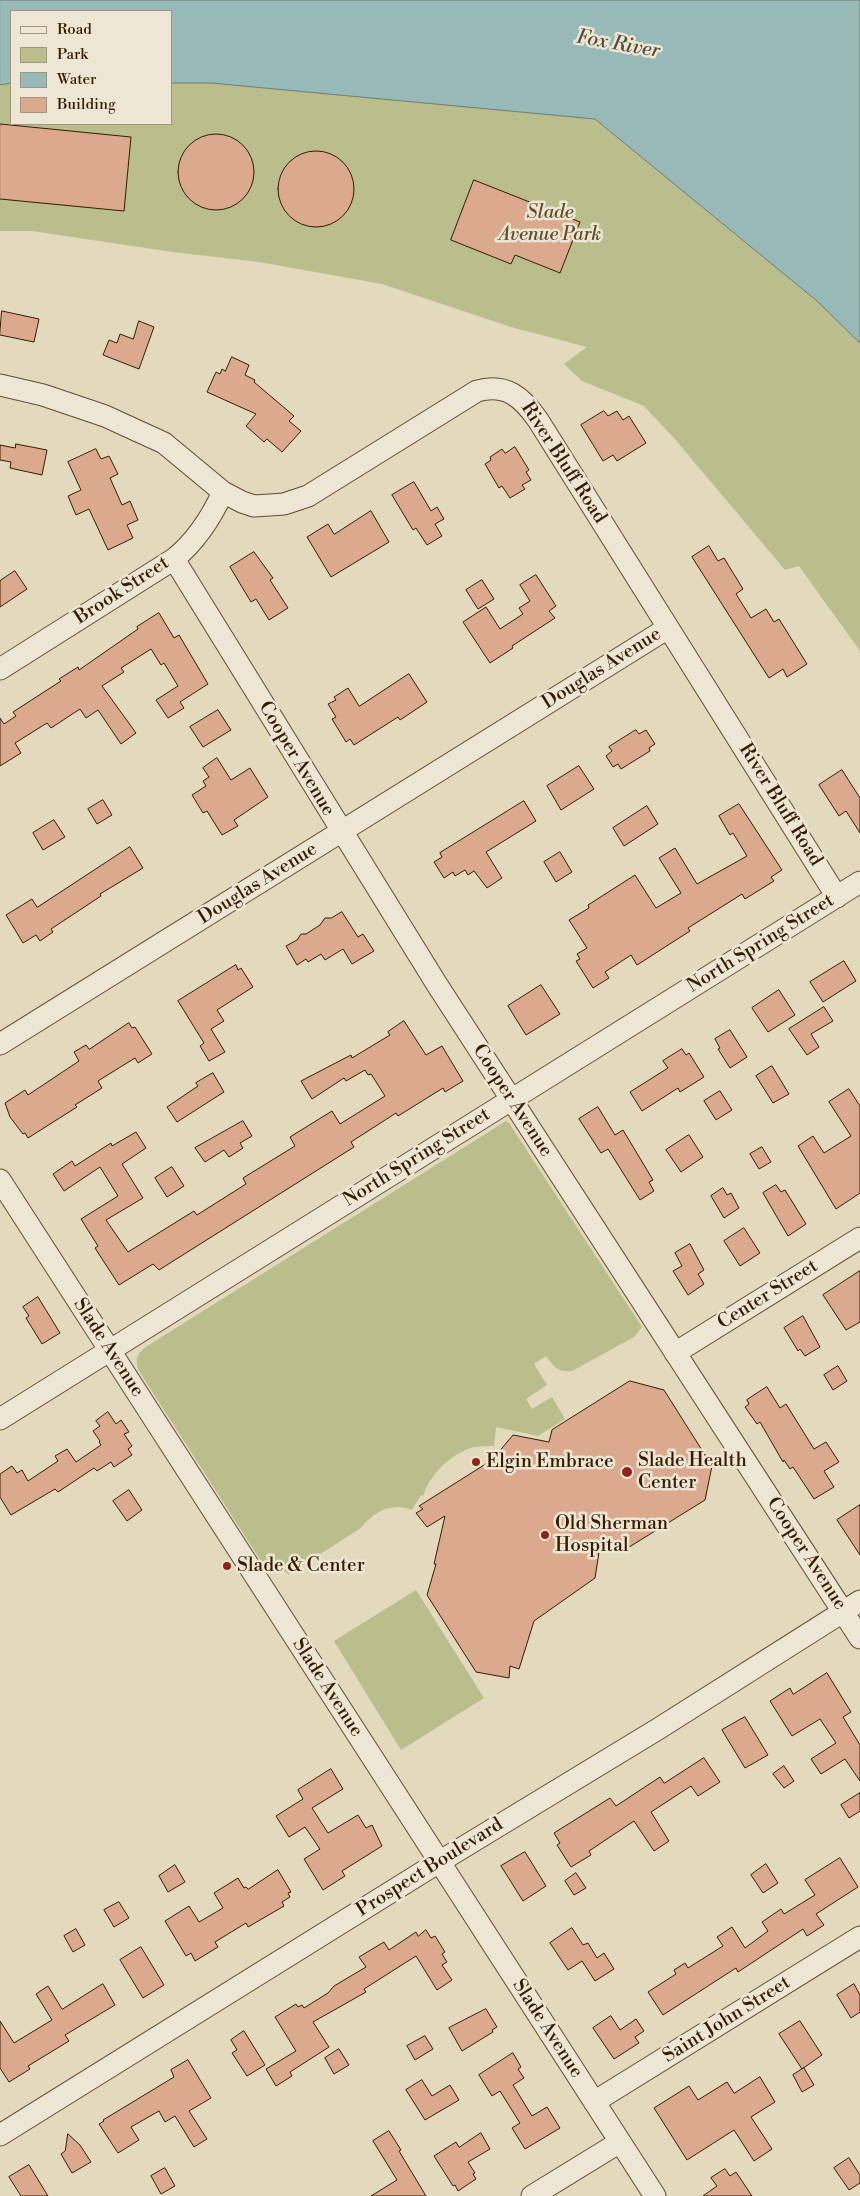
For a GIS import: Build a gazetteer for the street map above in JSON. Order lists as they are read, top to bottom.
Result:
{
  "streets": {
    "street": [
      "River Bluff Road",
      "Brook Street",
      "Douglas Avenue",
      "Cooper Avenue",
      "North Spring Street",
      "Center Street",
      "Slade Avenue",
      "Prospect Boulevard",
      "Saint John Street"
    ]
  },
  "crossings": [
    ["River Bluff Road", "Brook Street"],
    ["River Bluff Road", "Douglas Avenue"],
    ["River Bluff Road", "North Spring Street"],
    ["Brook Street", "Cooper Avenue"],
    ["Douglas Avenue", "Cooper Avenue"],
    ["Cooper Avenue", "North Spring Street"],
    ["Cooper Avenue", "Center Street"],
    ["Cooper Avenue", "Prospect Boulevard"],
    ["North Spring Street", "Slade Avenue"],
    ["Slade Avenue", "Prospect Boulevard"],
    ["Slade Avenue", "Saint John Street"]
  ],
  "water": ["Fox River"],
  "parks": ["Slade Avenue Park"],
  "places": [
    "Elgin Embrace",
    "Slade Health Center",
    "Old Sherman Hospital",
    "Slade & Center"
  ],
  "legend": [
    "Road",
    "Park",
    "Water",
    "Building"
  ]
}
